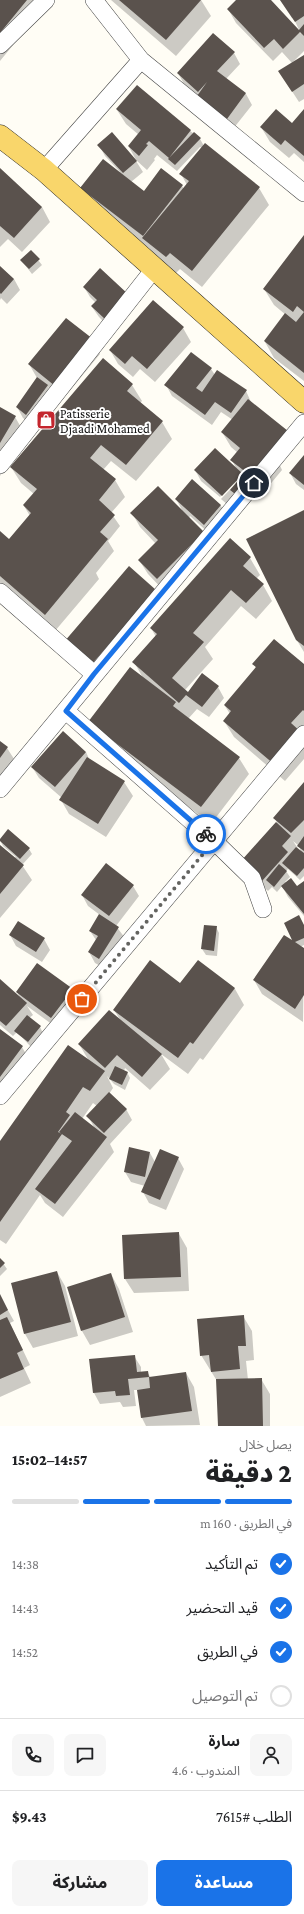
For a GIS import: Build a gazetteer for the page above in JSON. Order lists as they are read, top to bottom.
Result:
{
  "places": {
    "shop": ["Patisserie Djaadi Mohamed"]
  },
  "page": {
    "heading": ["2 دقيقة", "يصل خلال", "14:57–15:02"],
    "panel": [
      "سارة",
      "المندوب · 4.6",
      "الطلب #7615",
      "$9.43"
    ],
    "bar": "في الطريق · 160 m",
    "list": [
      ["تم التأكيد", "14:38"],
      ["قيد التحضير", "14:43"],
      ["في الطريق", "14:52"],
      "تم التوصيل"
    ],
    "buttons": ["مساعدة", "مشاركة"]
  }
}
